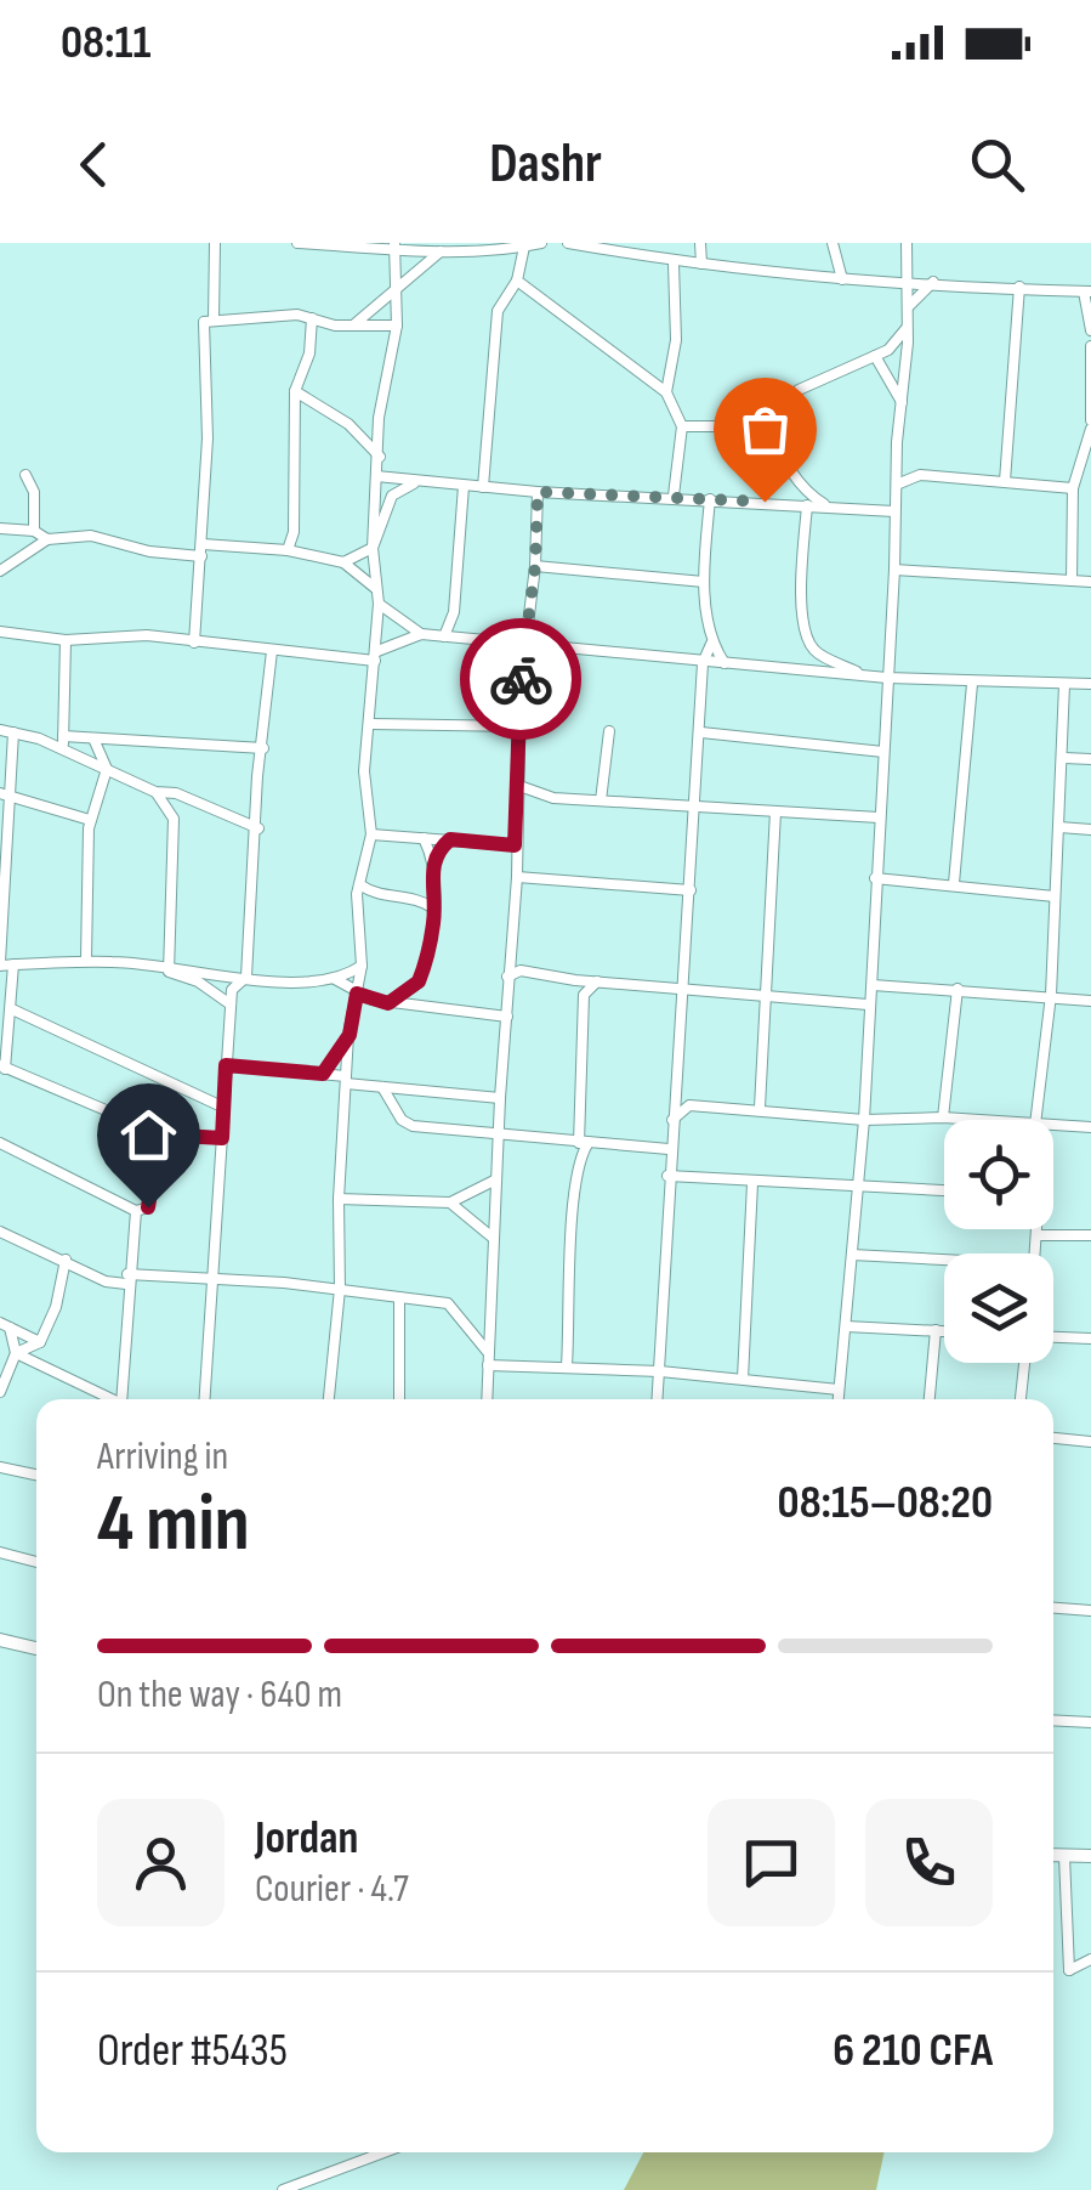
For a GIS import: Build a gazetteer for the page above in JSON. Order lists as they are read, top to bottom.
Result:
{
  "page": {
    "status": "08:11",
    "header": "Dashr",
    "heading": ["4 min", "Arriving in", "08:15–08:20"],
    "panel": [
      "Jordan",
      "Courier · 4.7",
      "Order #5435",
      "6 210 CFA"
    ],
    "bar": "On the way · 640 m"
  }
}
